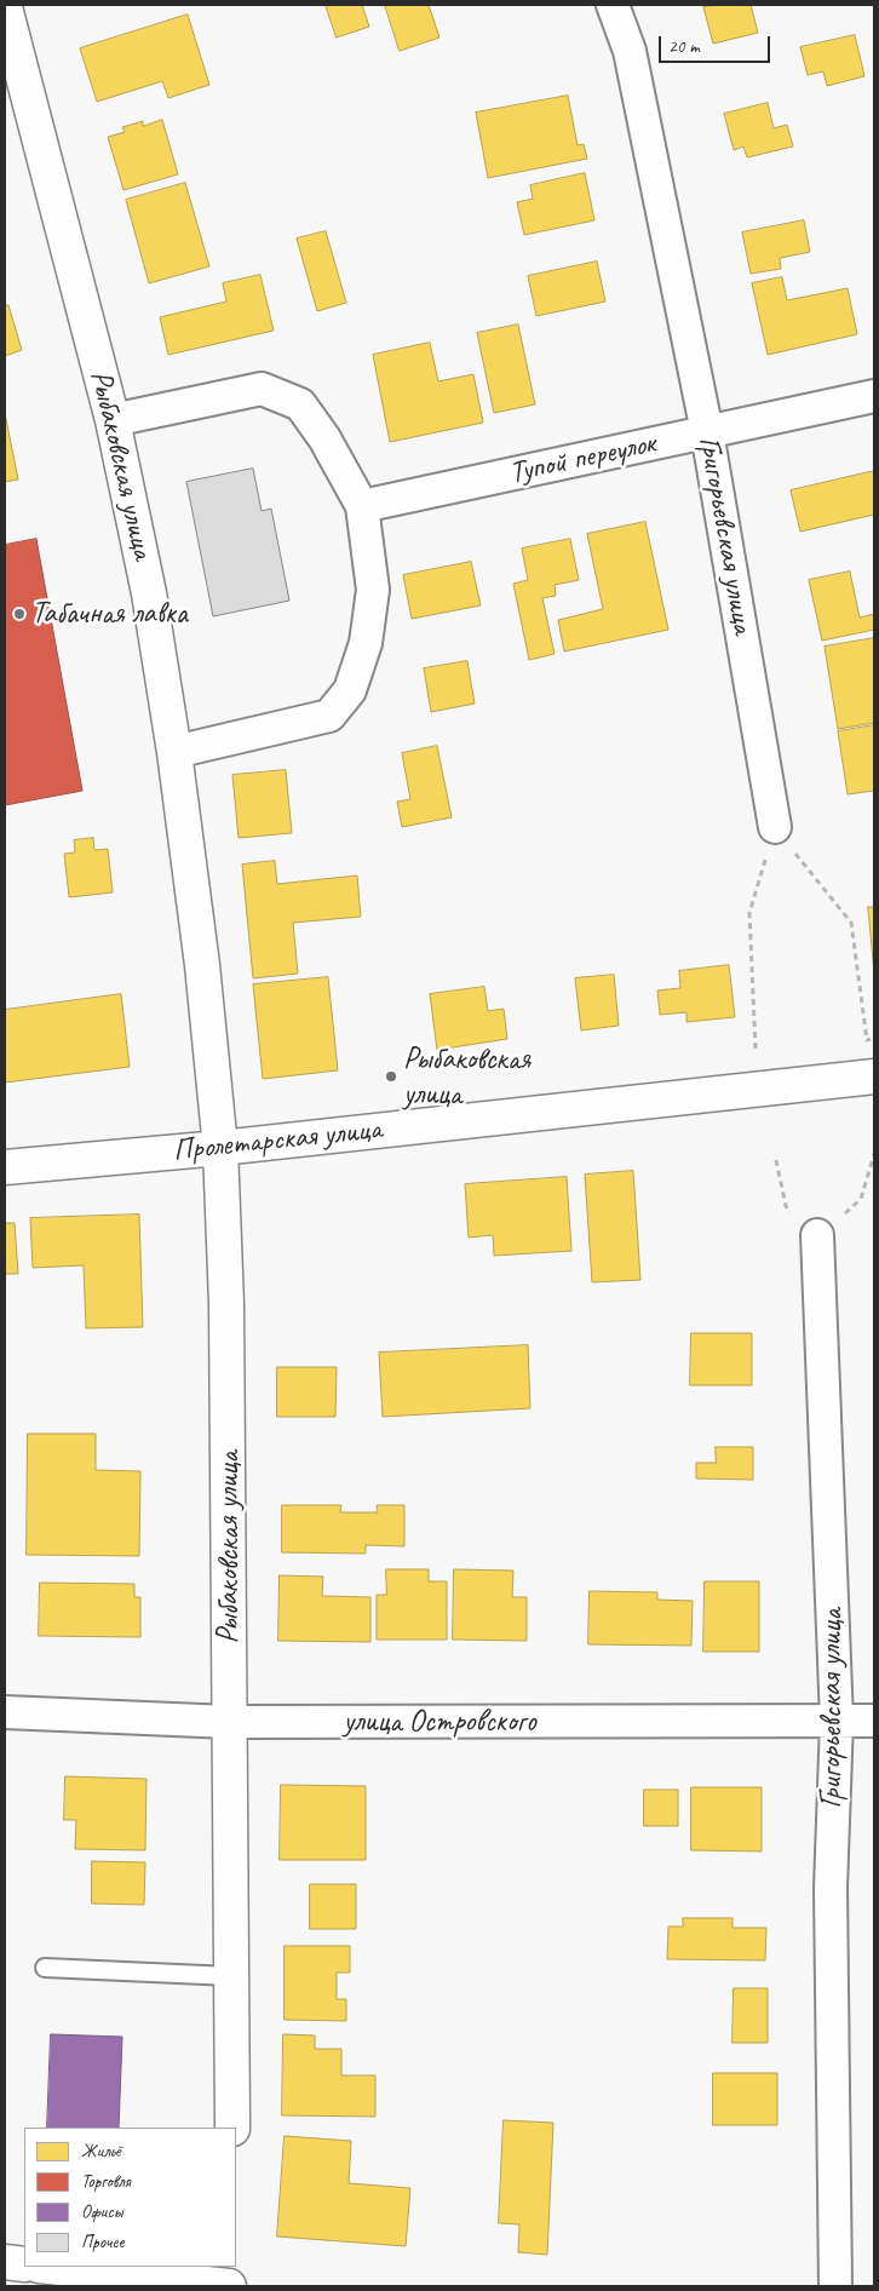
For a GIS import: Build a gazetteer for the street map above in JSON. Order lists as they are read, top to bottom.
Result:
{
  "streets": {
    "main road": ["Рыбаковская улица", "Пролетарская улица"],
    "street": ["Тупой переулок", "Григорьевская улица", "улица Островского"]
  },
  "crossings": [
    ["Тупой переулок", "Григорьевская улица"],
    ["Рыбаковская улица", "Пролетарская улица"],
    ["Рыбаковская улица", "улица Островского"],
    ["Григорьевская улица", "улица Островского"]
  ],
  "places": ["Табачная лавка", "Рыбаковская улица"],
  "legend": [
    "Жильё",
    "Торговля",
    "Офисы",
    "Прочее"
  ],
  "scale_bar": "20 m"
}
